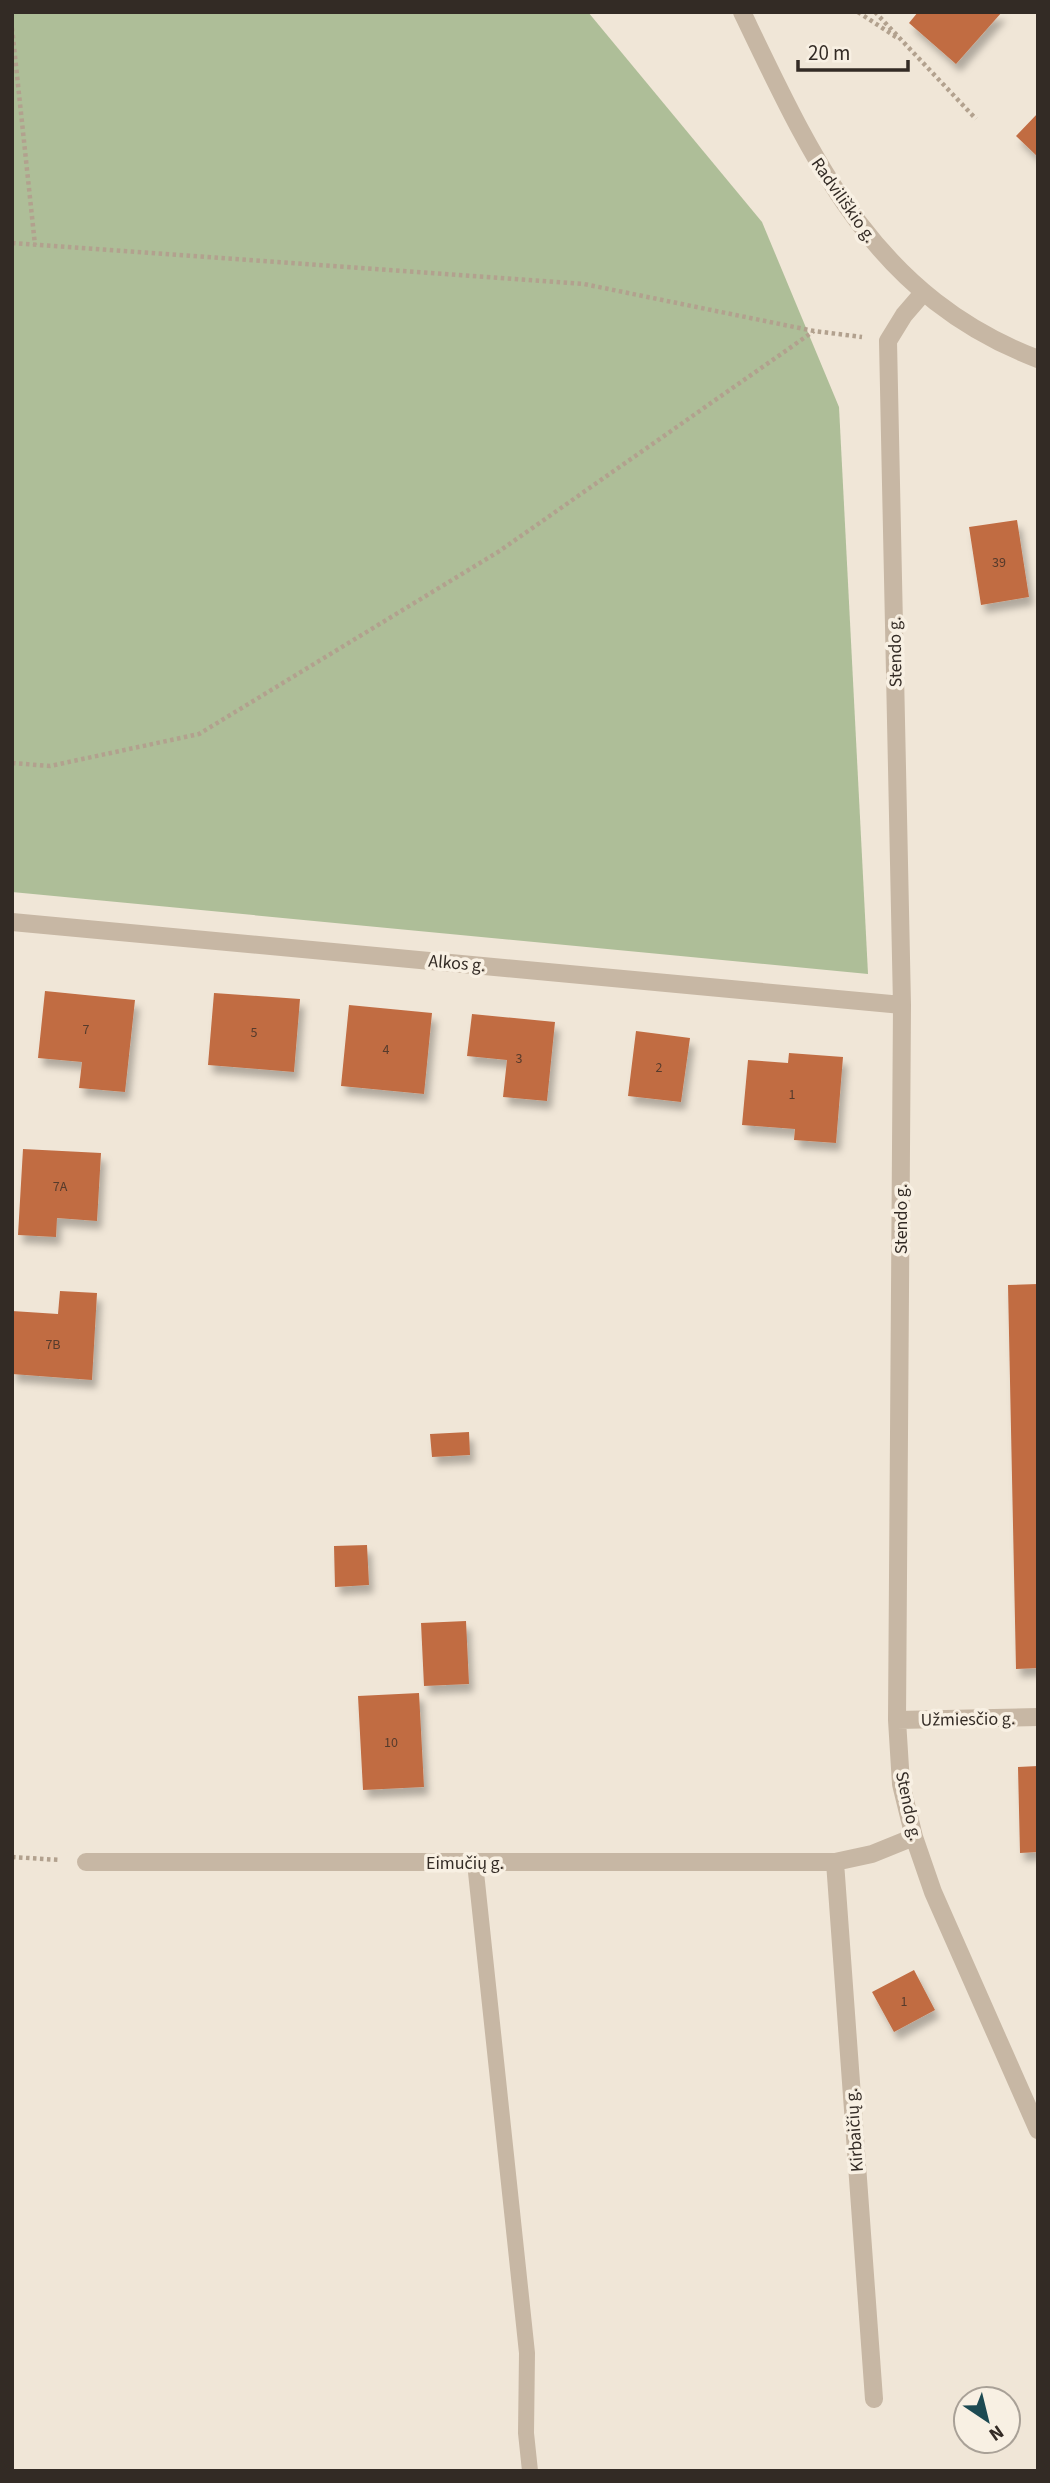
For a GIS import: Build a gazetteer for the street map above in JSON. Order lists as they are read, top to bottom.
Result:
{
  "streets": {
    "street": [
      "Radviliškio g.",
      "Stendo g.",
      "Alkos g.",
      "Užmiesčio g.",
      "Eimučių g.",
      "Kirbaičių g."
    ]
  },
  "crossings": [
    ["Stendo g.", "Alkos g."],
    ["Stendo g.", "Užmiesčio g."],
    ["Stendo g.", "Eimučių g."],
    ["Eimučių g.", "Kirbaičių g."]
  ],
  "house_numbers": [
    "39",
    "7",
    "5",
    "4",
    "3",
    "2",
    "1",
    "7A",
    "7B",
    "10",
    "1"
  ],
  "scale_bar": "20 m",
  "north": "bottom right"
}
